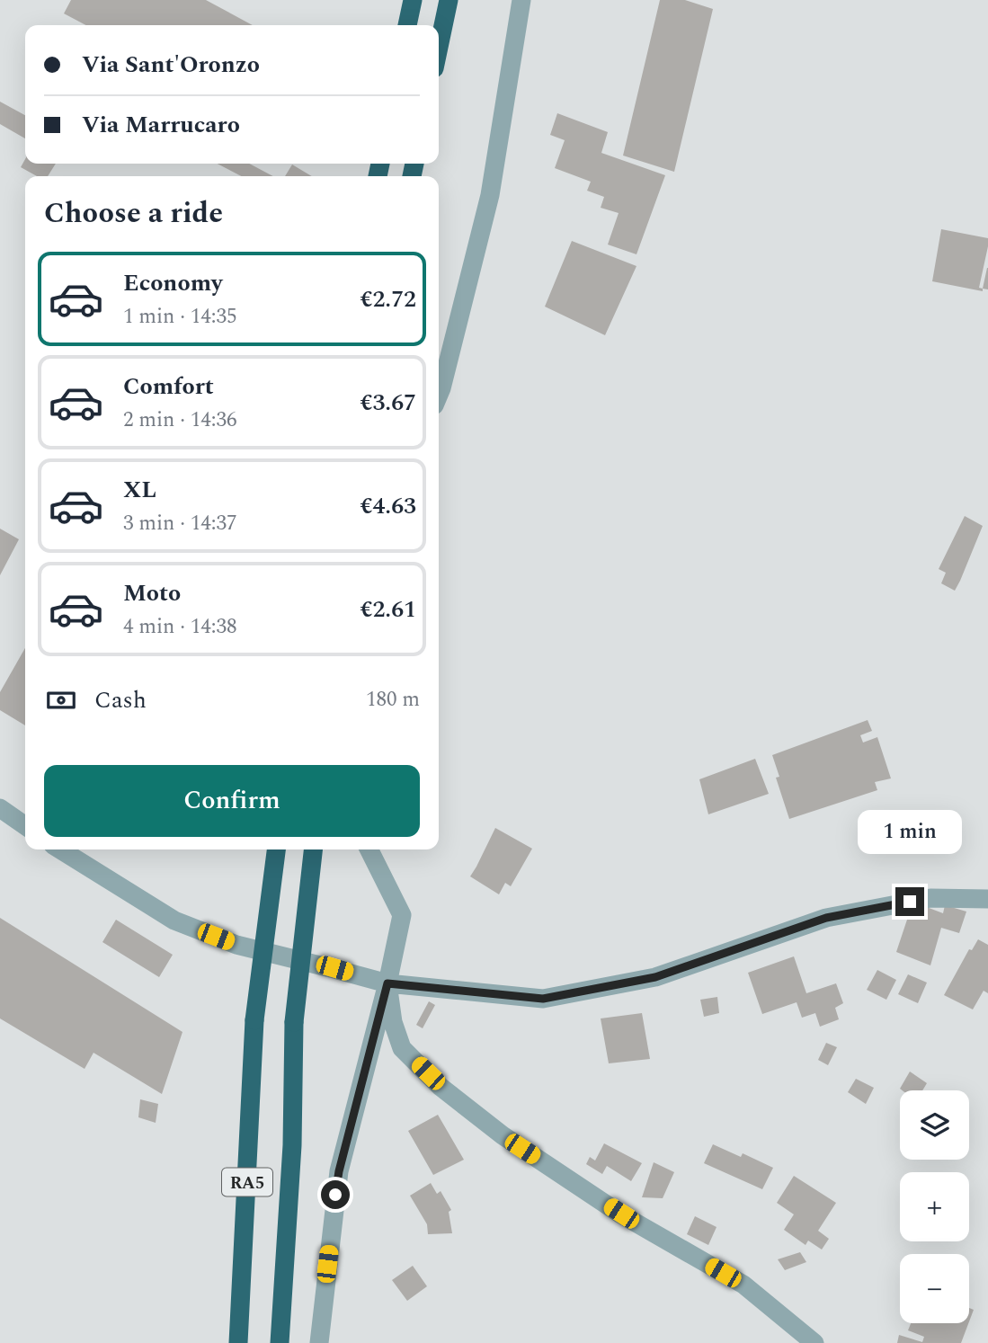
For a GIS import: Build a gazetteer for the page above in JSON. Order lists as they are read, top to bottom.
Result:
{
  "streets": {
    "highway": ["RA5"]
  },
  "page": {
    "banner": ["Via Sant'Oronzo", "Via Marrucaro"],
    "heading": "Choose a ride",
    "list": [
      {
        "name": "Economy",
        "note": "1 min · 14:35",
        "value": "€2.72"
      },
      {
        "name": "Comfort",
        "note": "2 min · 14:36",
        "value": "€3.67"
      },
      {
        "name": "XL",
        "note": "3 min · 14:37",
        "value": "€4.63"
      },
      {
        "name": "Moto",
        "note": "4 min · 14:38",
        "value": "€2.61"
      }
    ],
    "pay": ["Cash", "180 m"],
    "buttons": "Confirm",
    "bubble": "1 min",
    "map_buttons": ["+", "−"]
  }
}
